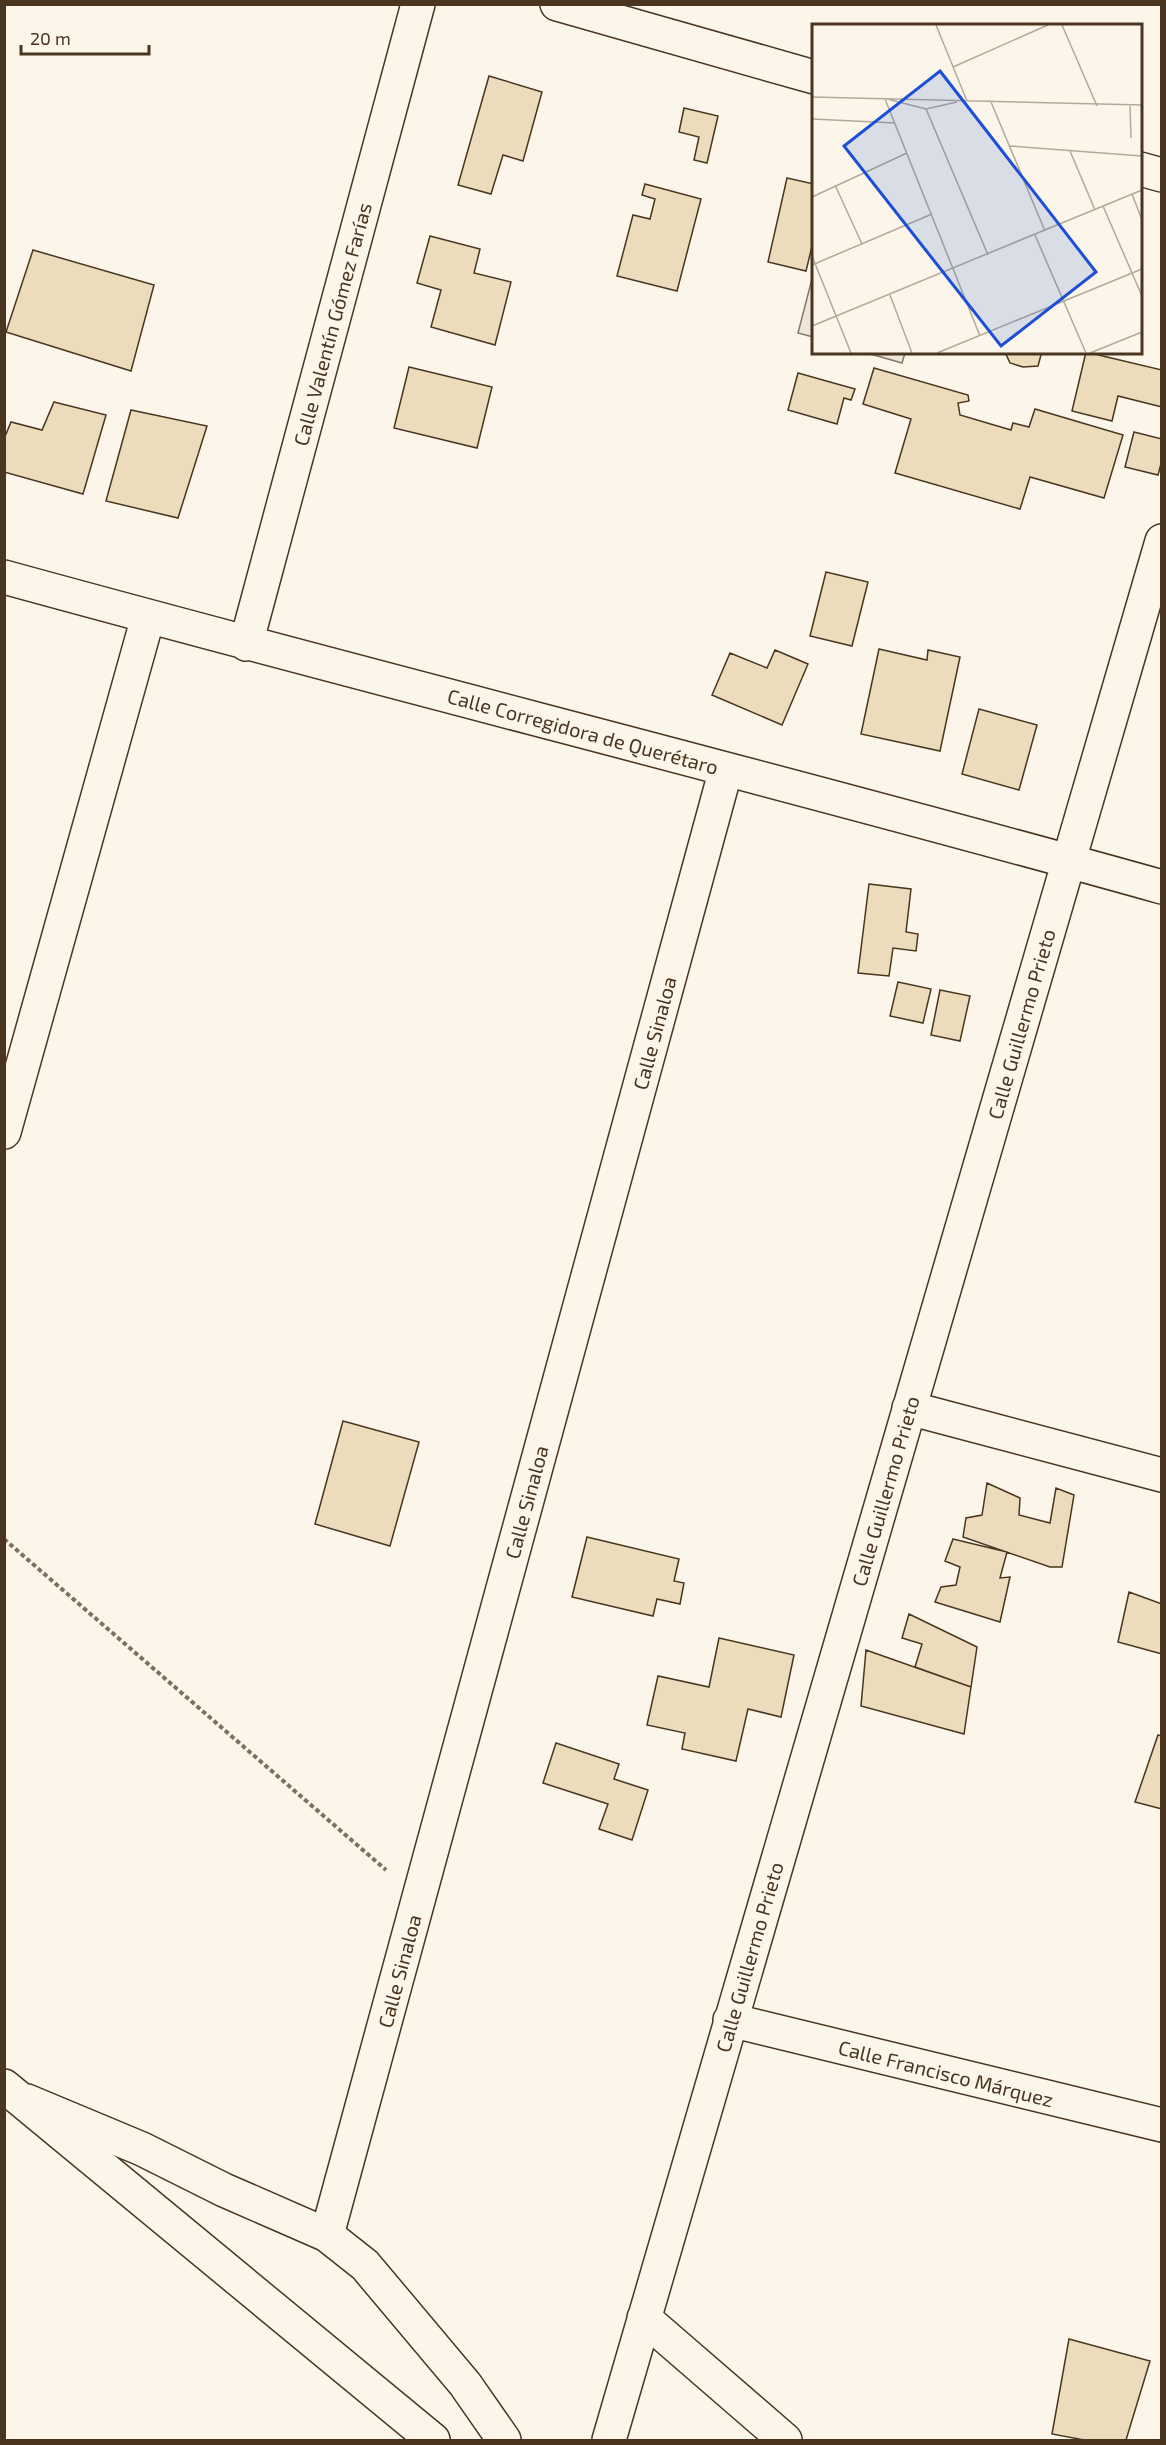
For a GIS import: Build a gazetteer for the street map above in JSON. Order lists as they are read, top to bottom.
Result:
{
  "streets": {
    "street": [
      "Calle Valentín Gómez Farías",
      "Calle Corregidora de Querétaro",
      "Calle Guillermo Prieto",
      "Calle Sinaloa",
      "Calle Francisco Márquez"
    ]
  },
  "crossings": [
    ["Calle Valentín Gómez Farías", "Calle Corregidora de Querétaro"],
    ["Calle Corregidora de Querétaro", "Calle Guillermo Prieto"],
    ["Calle Corregidora de Querétaro", "Calle Sinaloa"],
    ["Calle Guillermo Prieto", "Calle Francisco Márquez"]
  ],
  "scale_bar": "20 m"
}
